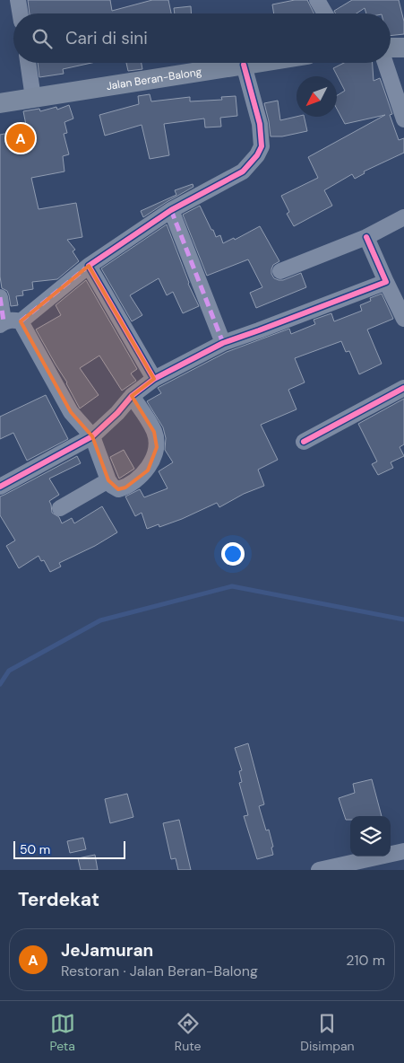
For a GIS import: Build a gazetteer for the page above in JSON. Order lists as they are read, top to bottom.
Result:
{
  "streets": {
    "main road": ["Jalan Beran-Balong"]
  },
  "scale_bar": "50 m",
  "north": "bottom left",
  "page": {
    "search": "Cari di sini",
    "pins": "A",
    "scale": "50 m",
    "heading": "Terdekat",
    "list": [
      {
        "mark": "A",
        "name": "JeJamuran",
        "note": "Restoran · Jalan Beran-Balong",
        "value": "210 m"
      }
    ],
    "nav": ["Peta", "Rute", "Disimpan"]
  }
}
